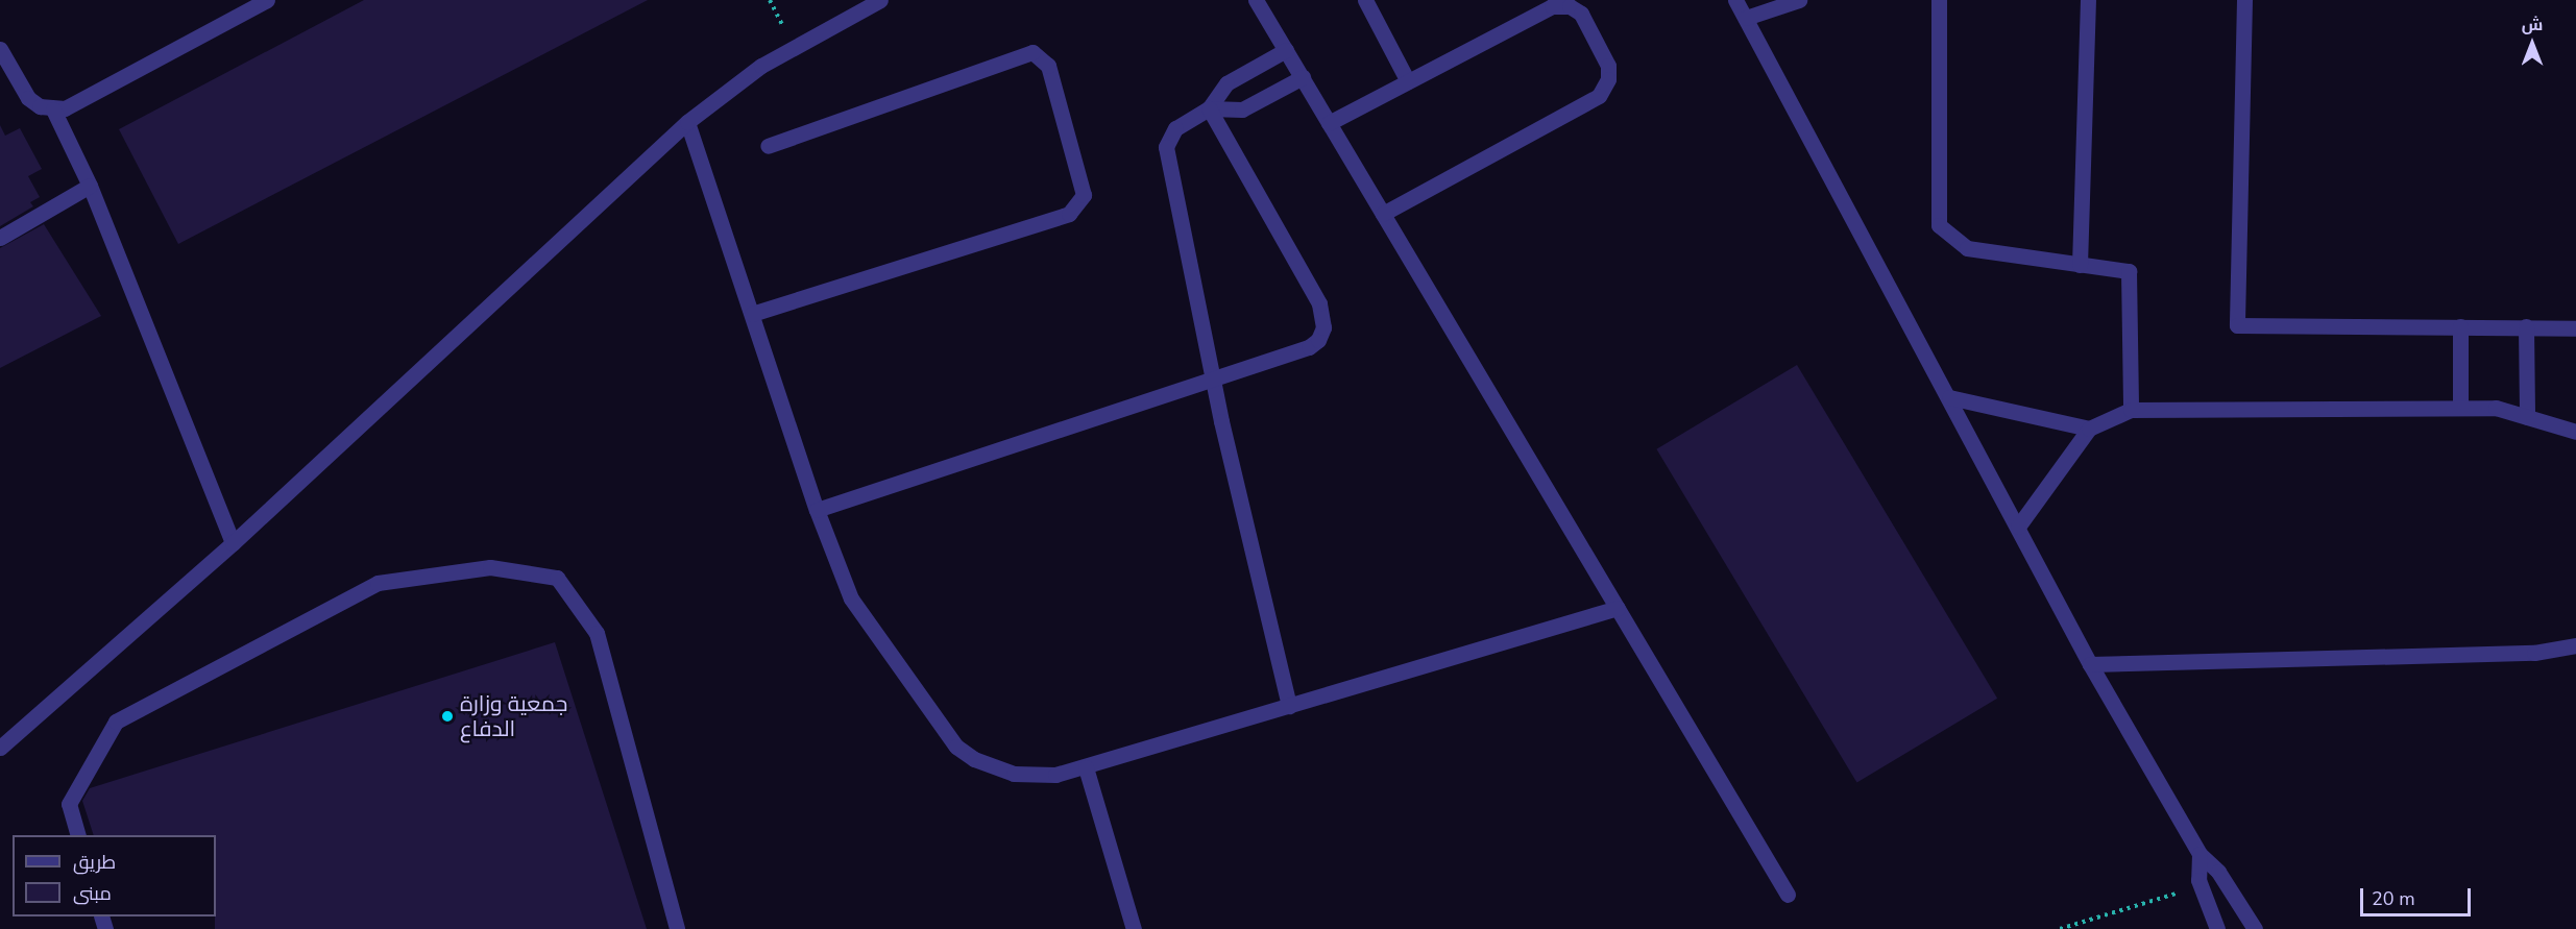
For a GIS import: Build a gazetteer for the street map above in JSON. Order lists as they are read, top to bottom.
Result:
{
  "places": ["جمعية وزارة الدفاع"],
  "legend": ["طريق", "مبنى"],
  "scale_bar": "20 m",
  "north": "top"
}
